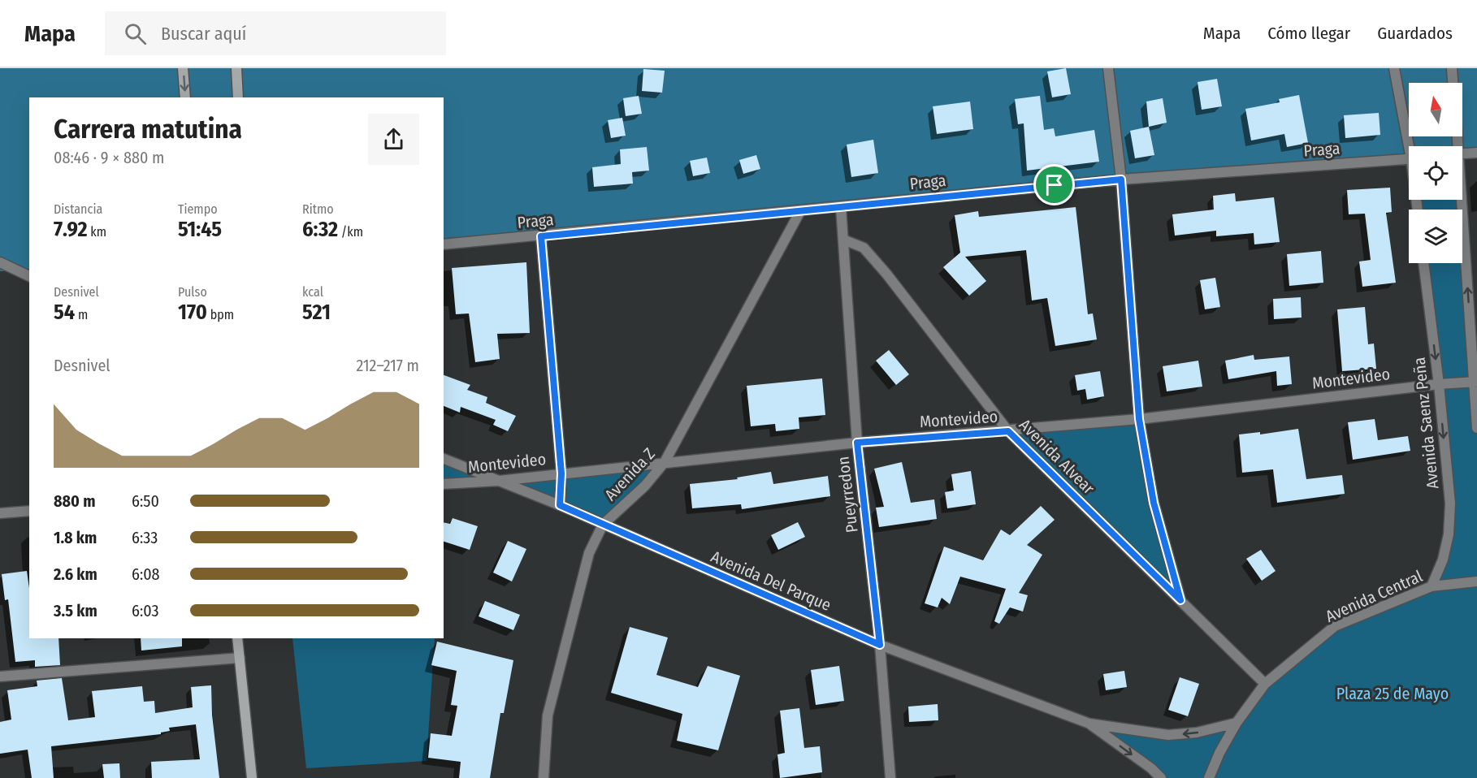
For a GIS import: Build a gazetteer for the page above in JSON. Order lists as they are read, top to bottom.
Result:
{
  "streets": {
    "street": [
      "Praga",
      "Montevideo",
      "Avenida Saenz Peña",
      "Avenida Alvear",
      "Avenida Z",
      "Pueyrredon",
      "Avenida Del Parque",
      "Avenida Central"
    ]
  },
  "crossings": [
    ["Praga", "Avenida Z"],
    ["Praga", "Pueyrredon"],
    ["Montevideo", "Avenida Saenz Peña"],
    ["Montevideo", "Avenida Alvear"],
    ["Montevideo", "Avenida Z"],
    ["Montevideo", "Pueyrredon"],
    ["Montevideo", "Avenida Del Parque"],
    ["Avenida Saenz Peña", "Avenida Central"],
    ["Avenida Alvear", "Pueyrredon"],
    ["Avenida Alvear", "Avenida Central"],
    ["Avenida Z", "Avenida Del Parque"],
    ["Pueyrredon", "Avenida Del Parque"],
    ["Avenida Del Parque", "Avenida Central"]
  ],
  "parks": ["Plaza 25 de Mayo"],
  "north": "top",
  "page": {
    "header": "Mapa",
    "search": "Buscar aquí",
    "nav": ["Mapa", "Cómo llegar", "Guardados"],
    "heading": ["Carrera matutina", "08:46 · 9 × 880 m"],
    "stats": [
      ["Distancia", "7.92 km"],
      ["Tiempo", "51:45"],
      ["Ritmo", "6:32 /km"],
      ["Desnivel", "54 m"],
      ["Pulso", "170 bpm"],
      ["kcal", "521"]
    ],
    "chart": ["Desnivel", "212–217 m"],
    "list": [
      {
        "name": "880 m",
        "note": "6:50"
      },
      {
        "name": "1.8 km",
        "note": "6:33"
      },
      {
        "name": "2.6 km",
        "note": "6:08"
      },
      {
        "name": "3.5 km",
        "note": "6:03"
      }
    ]
  }
}
